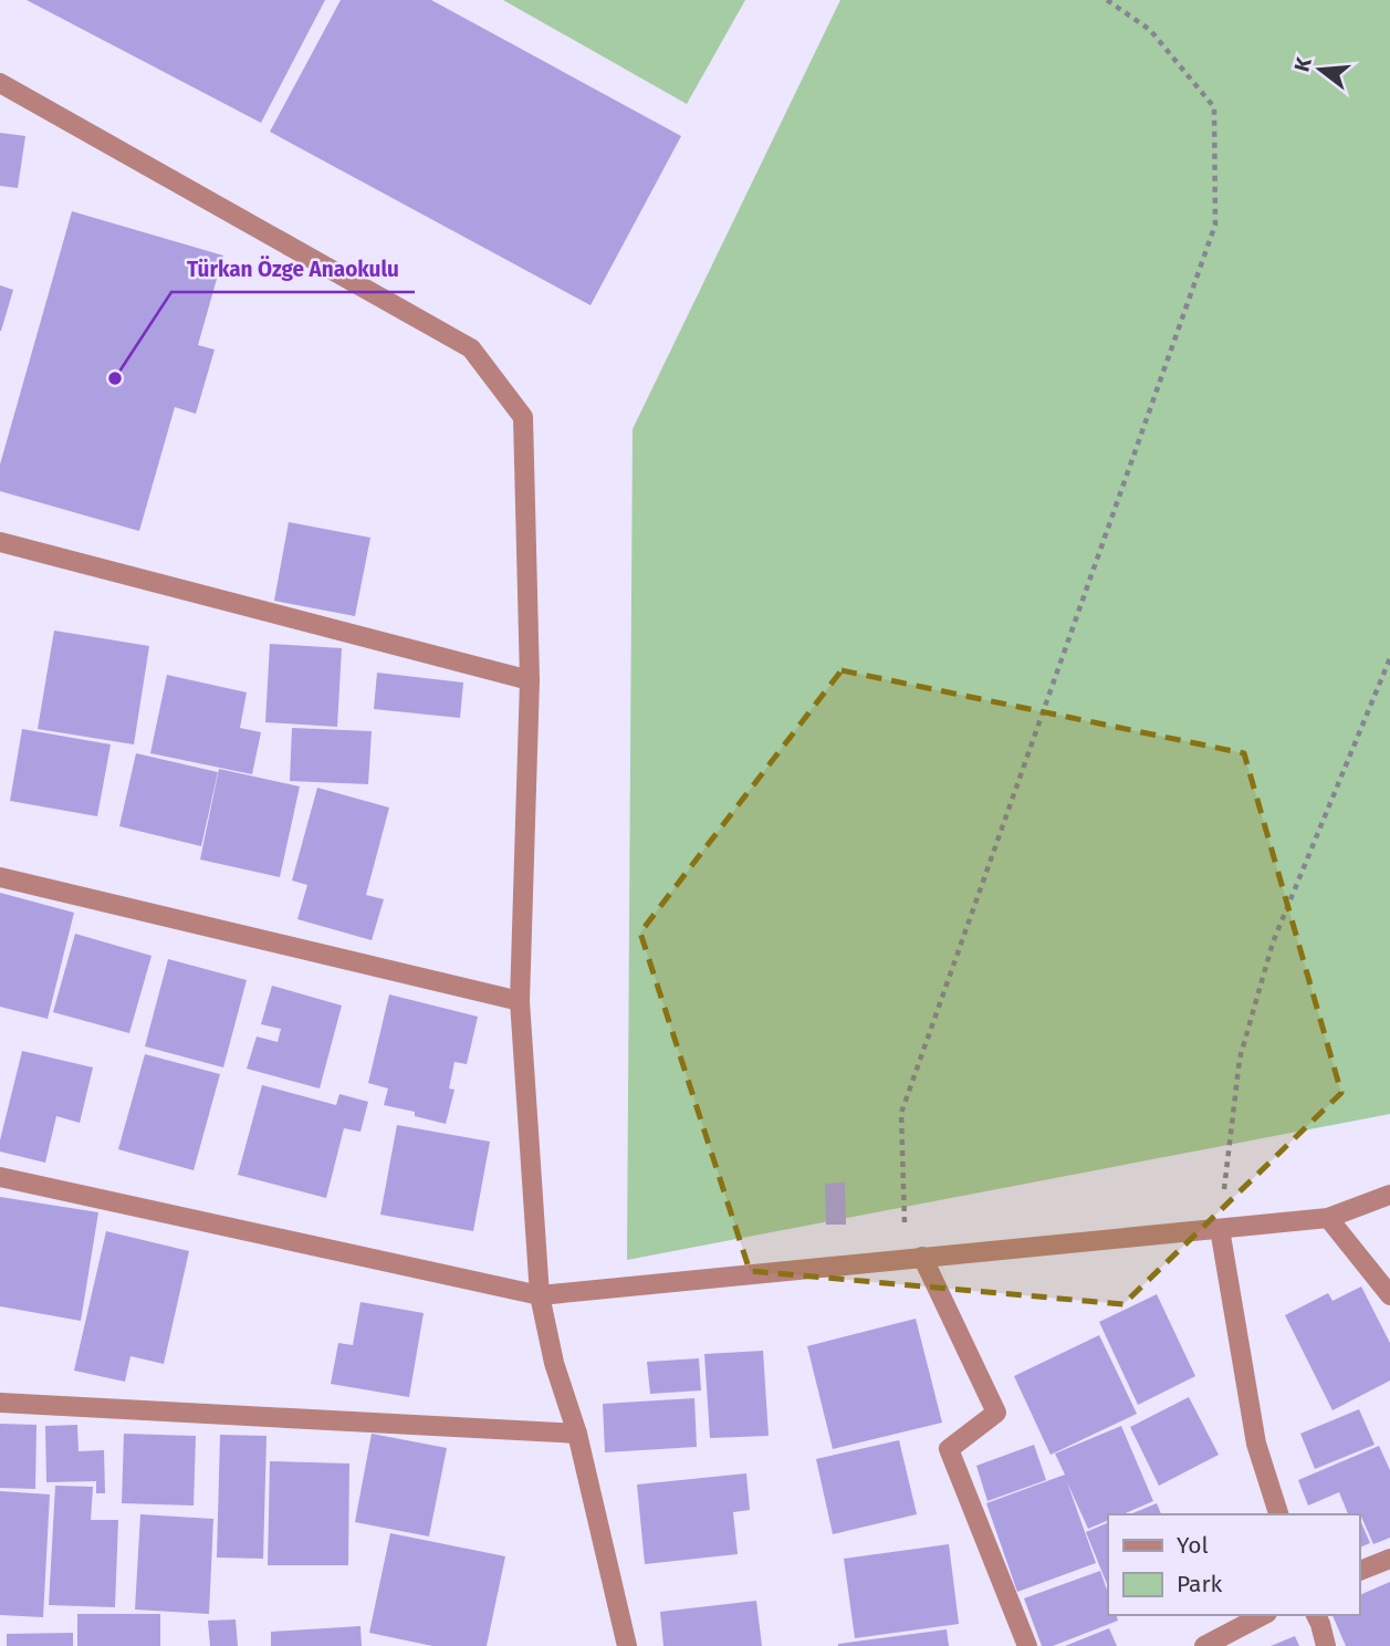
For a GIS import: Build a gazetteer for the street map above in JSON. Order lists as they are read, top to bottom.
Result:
{
  "places": ["Türkan Özge Anaokulu"],
  "legend": ["Yol", "Park"],
  "north": "left"
}
